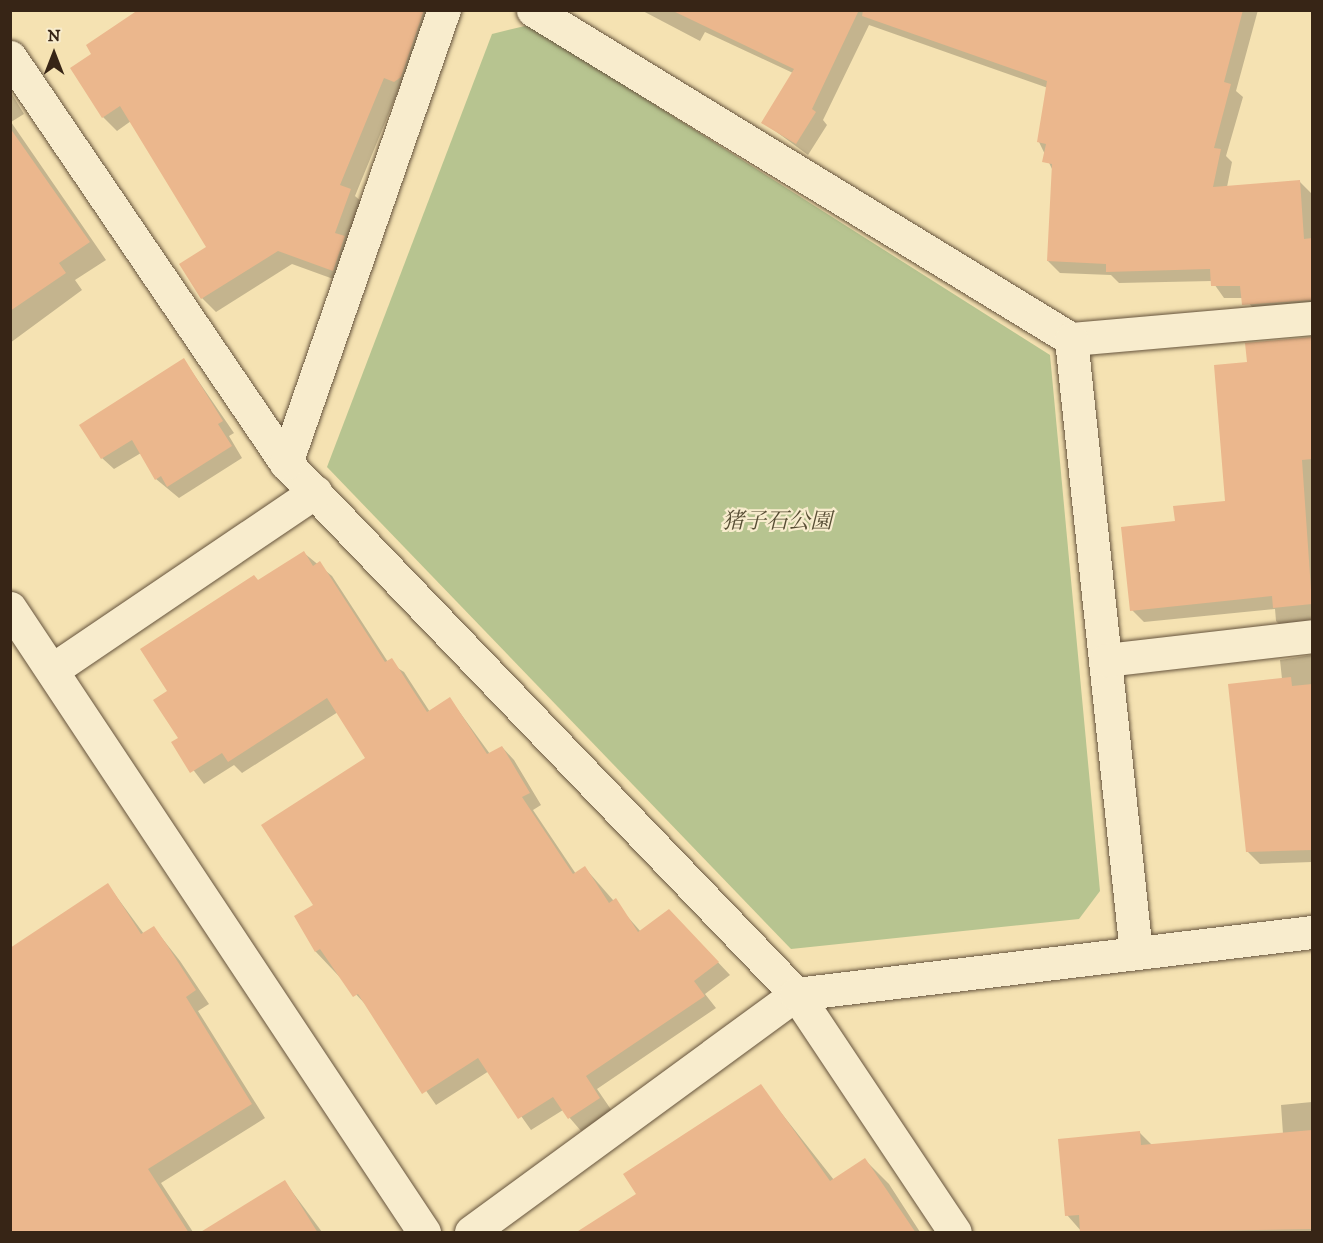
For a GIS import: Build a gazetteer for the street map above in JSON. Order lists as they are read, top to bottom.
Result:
{
  "parks": ["猪子石公園"],
  "north": "top"
}
